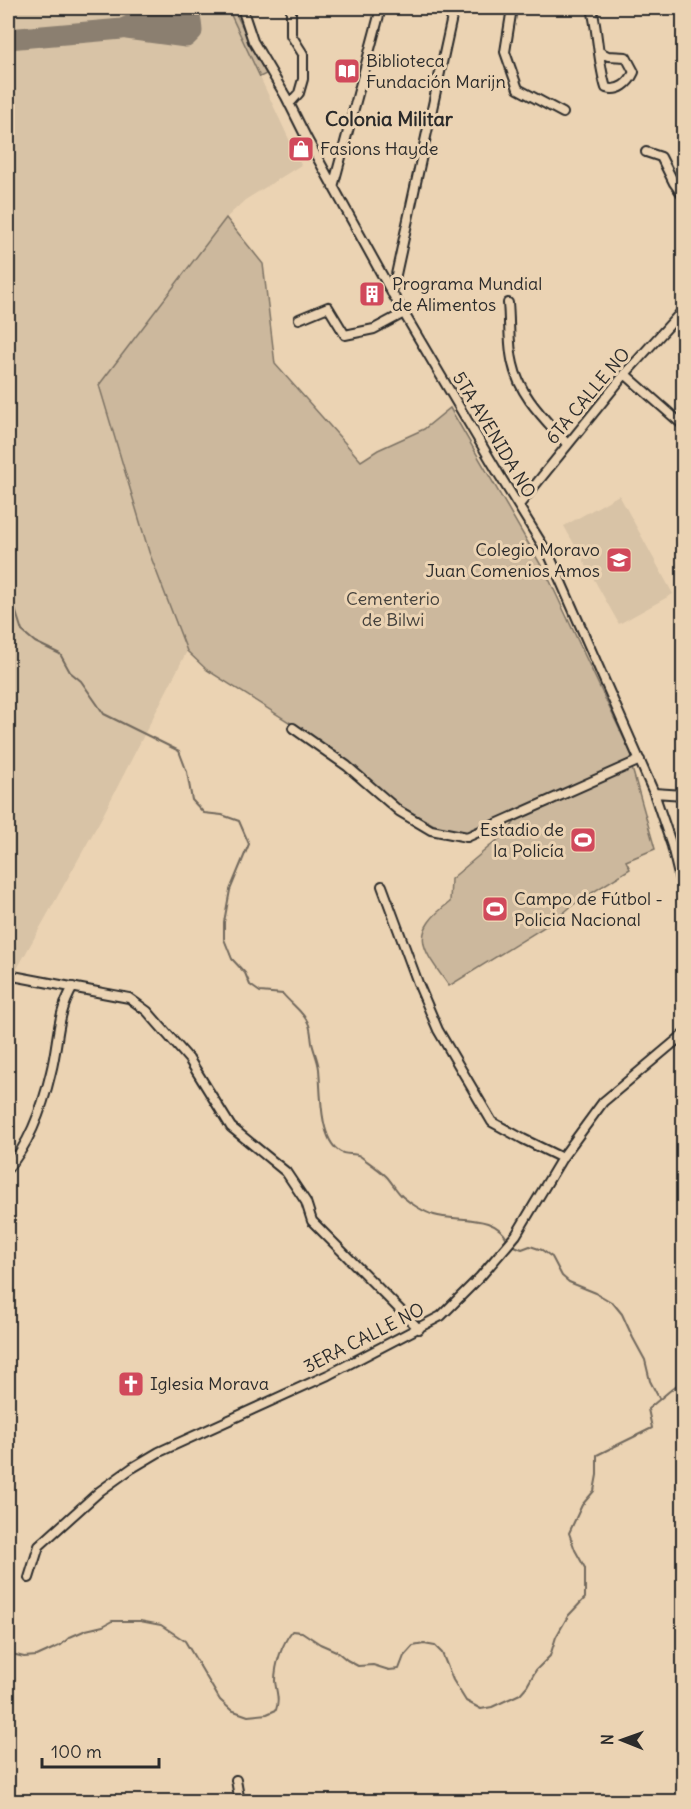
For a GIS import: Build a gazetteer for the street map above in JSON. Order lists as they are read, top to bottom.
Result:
{
  "streets": {
    "street": ["6TA CALLE NO", "5TA AVENIDA NO", "3ERA CALLE NO"]
  },
  "crossings": [
    ["6TA CALLE NO", "5TA AVENIDA NO"]
  ],
  "districts": ["Colonia Militar"],
  "parks": ["Cementerio de Bilwi"],
  "places": {
    "library": ["Biblioteca Fundación Marijn"],
    "shop": ["Fasions Hayde"],
    "building": ["Programa Mundial de Alimentos"],
    "school or university": ["Colegio Moravo Juan Comenios Amos"],
    "sports": ["Estadio de la Policía", "Campo de Fútbol - Policia Nacional"],
    "church": ["Iglesia Morava"]
  },
  "scale_bar": "100 m",
  "north": "left"
}
